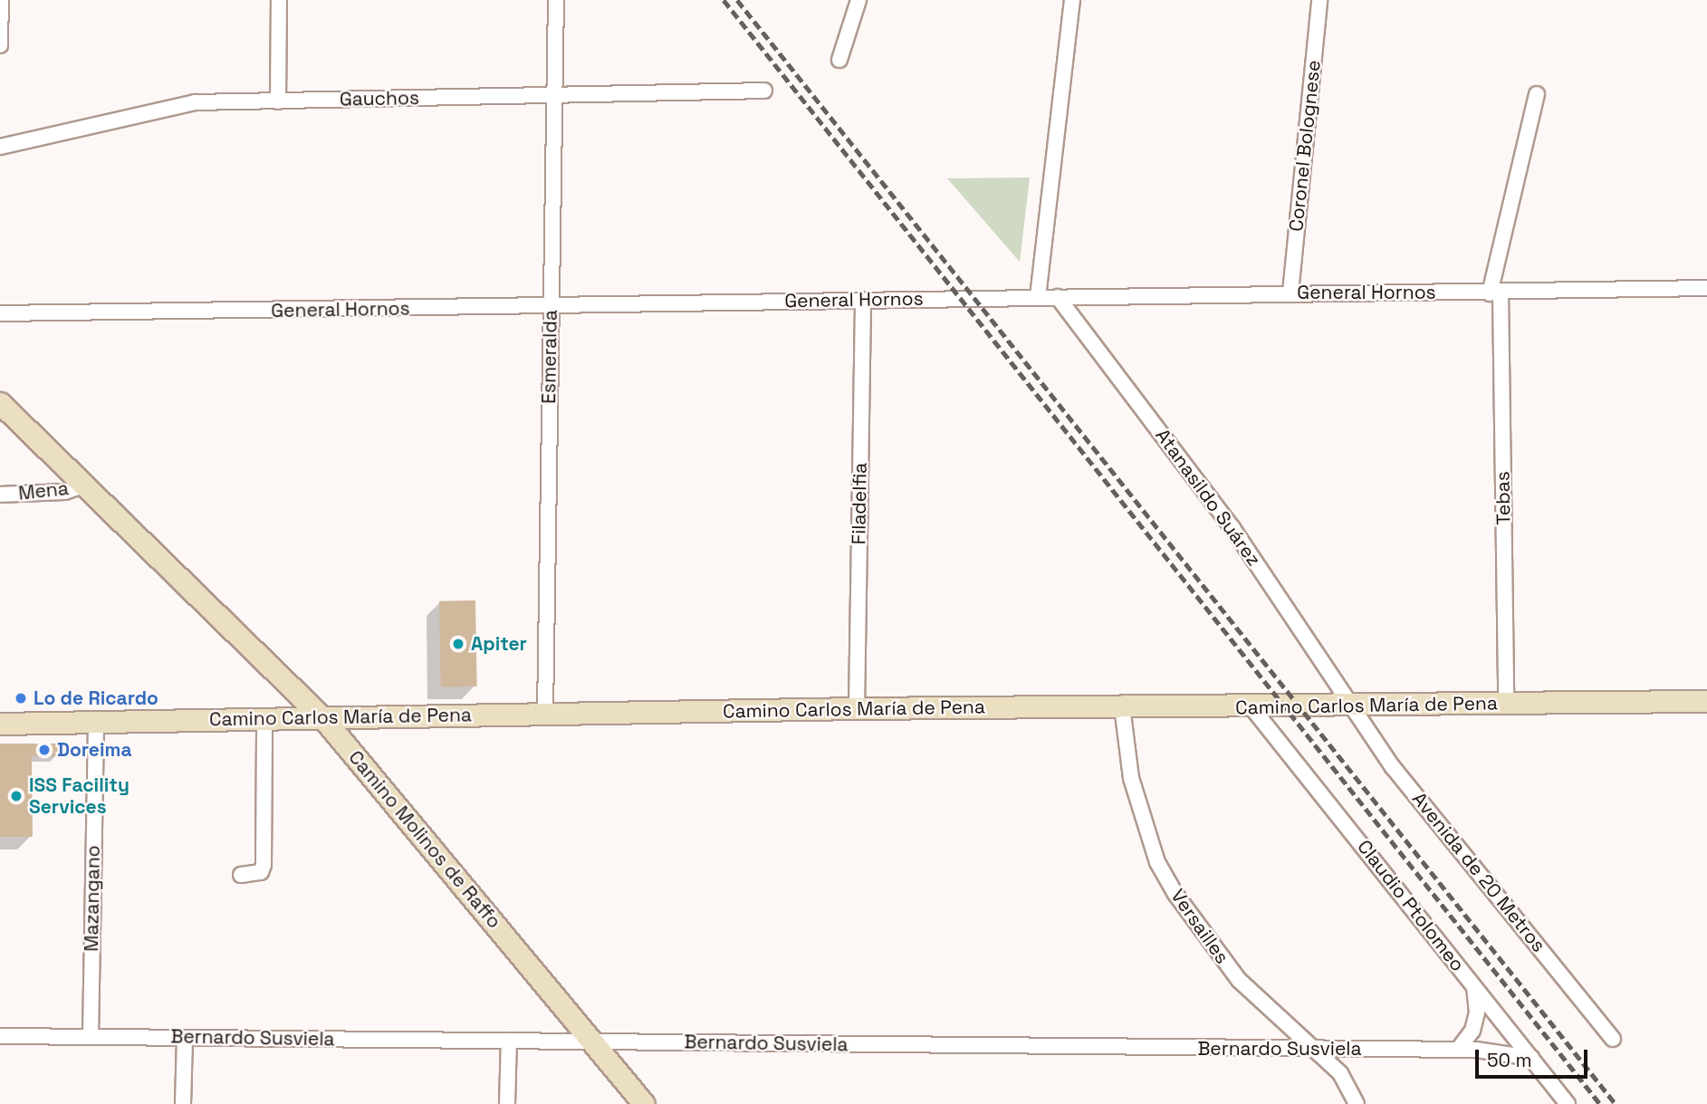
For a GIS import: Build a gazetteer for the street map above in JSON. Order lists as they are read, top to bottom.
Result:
{
  "streets": {
    "street": [
      "Gauchos",
      "Coronel Bolognese",
      "General Hornos",
      "Esmeralda",
      "Mena",
      "Atanasildo Suárez",
      "Tebas",
      "Filadelfia",
      "Camino Carlos María de Pena",
      "Camino Molinos de Raffo",
      "Avenida de 20 Metros",
      "Mazangano",
      "Claudio Ptolomeo",
      "Versailles",
      "Bernardo Susviela"
    ]
  },
  "crossings": [
    ["Gauchos", "Esmeralda"],
    ["Coronel Bolognese", "General Hornos"],
    ["General Hornos", "Esmeralda"],
    ["General Hornos", "Atanasildo Suárez"],
    ["General Hornos", "Tebas"],
    ["General Hornos", "Filadelfia"],
    ["Esmeralda", "Camino Carlos María de Pena"],
    ["Mena", "Camino Molinos de Raffo"],
    ["Atanasildo Suárez", "Camino Carlos María de Pena"],
    ["Atanasildo Suárez", "Avenida de 20 Metros"],
    ["Tebas", "Camino Carlos María de Pena"],
    ["Filadelfia", "Camino Carlos María de Pena"],
    ["Camino Carlos María de Pena", "Camino Molinos de Raffo"],
    ["Camino Carlos María de Pena", "Avenida de 20 Metros"],
    ["Camino Carlos María de Pena", "Mazangano"],
    ["Camino Carlos María de Pena", "Claudio Ptolomeo"],
    ["Camino Carlos María de Pena", "Versailles"],
    ["Camino Molinos de Raffo", "Bernardo Susviela"],
    ["Mazangano", "Bernardo Susviela"],
    ["Claudio Ptolomeo", "Bernardo Susviela"],
    ["Versailles", "Bernardo Susviela"]
  ],
  "places": [
    "Apiter",
    "Lo de Ricardo",
    "Doreima",
    "ISS Facility Services"
  ],
  "scale_bar": "50 m"
}
